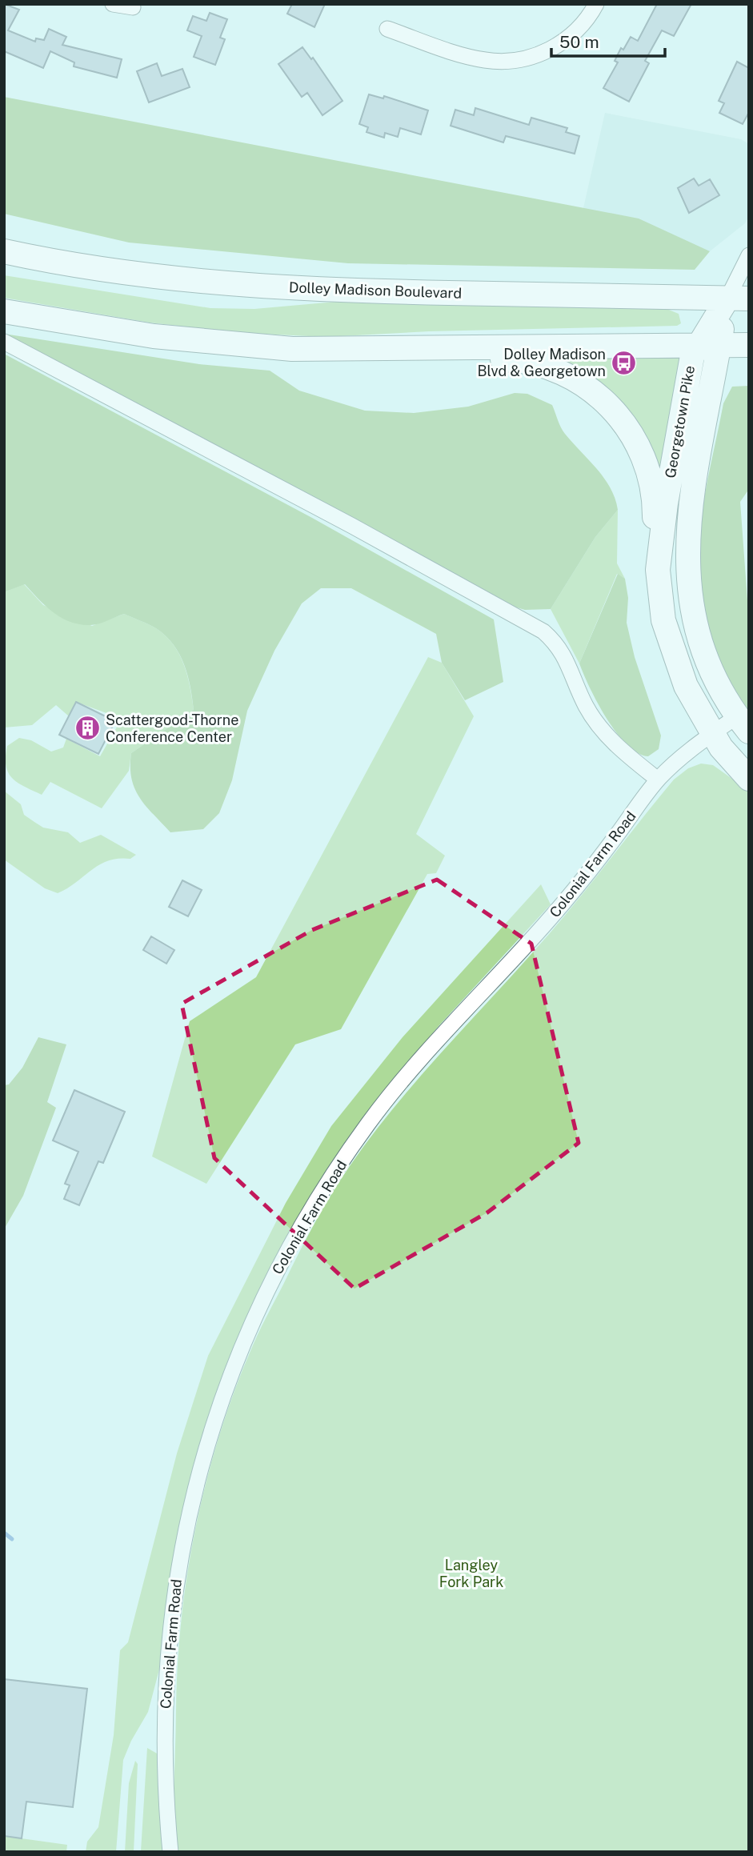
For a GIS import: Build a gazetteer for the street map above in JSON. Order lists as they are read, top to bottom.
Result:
{
  "streets": {
    "main road": ["Dolley Madison Boulevard", "Georgetown Pike"],
    "street": ["Colonial Farm Road"]
  },
  "crossings": [
    ["Dolley Madison Boulevard", "Georgetown Pike"],
    ["Georgetown Pike", "Colonial Farm Road"]
  ],
  "parks": ["Langley Fork Park"],
  "places": {
    "bus stop": ["Dolley Madison Blvd & Georgetown"],
    "building": ["Scattergood-Thorne Conference Center"]
  },
  "scale_bar": "50 m"
}
